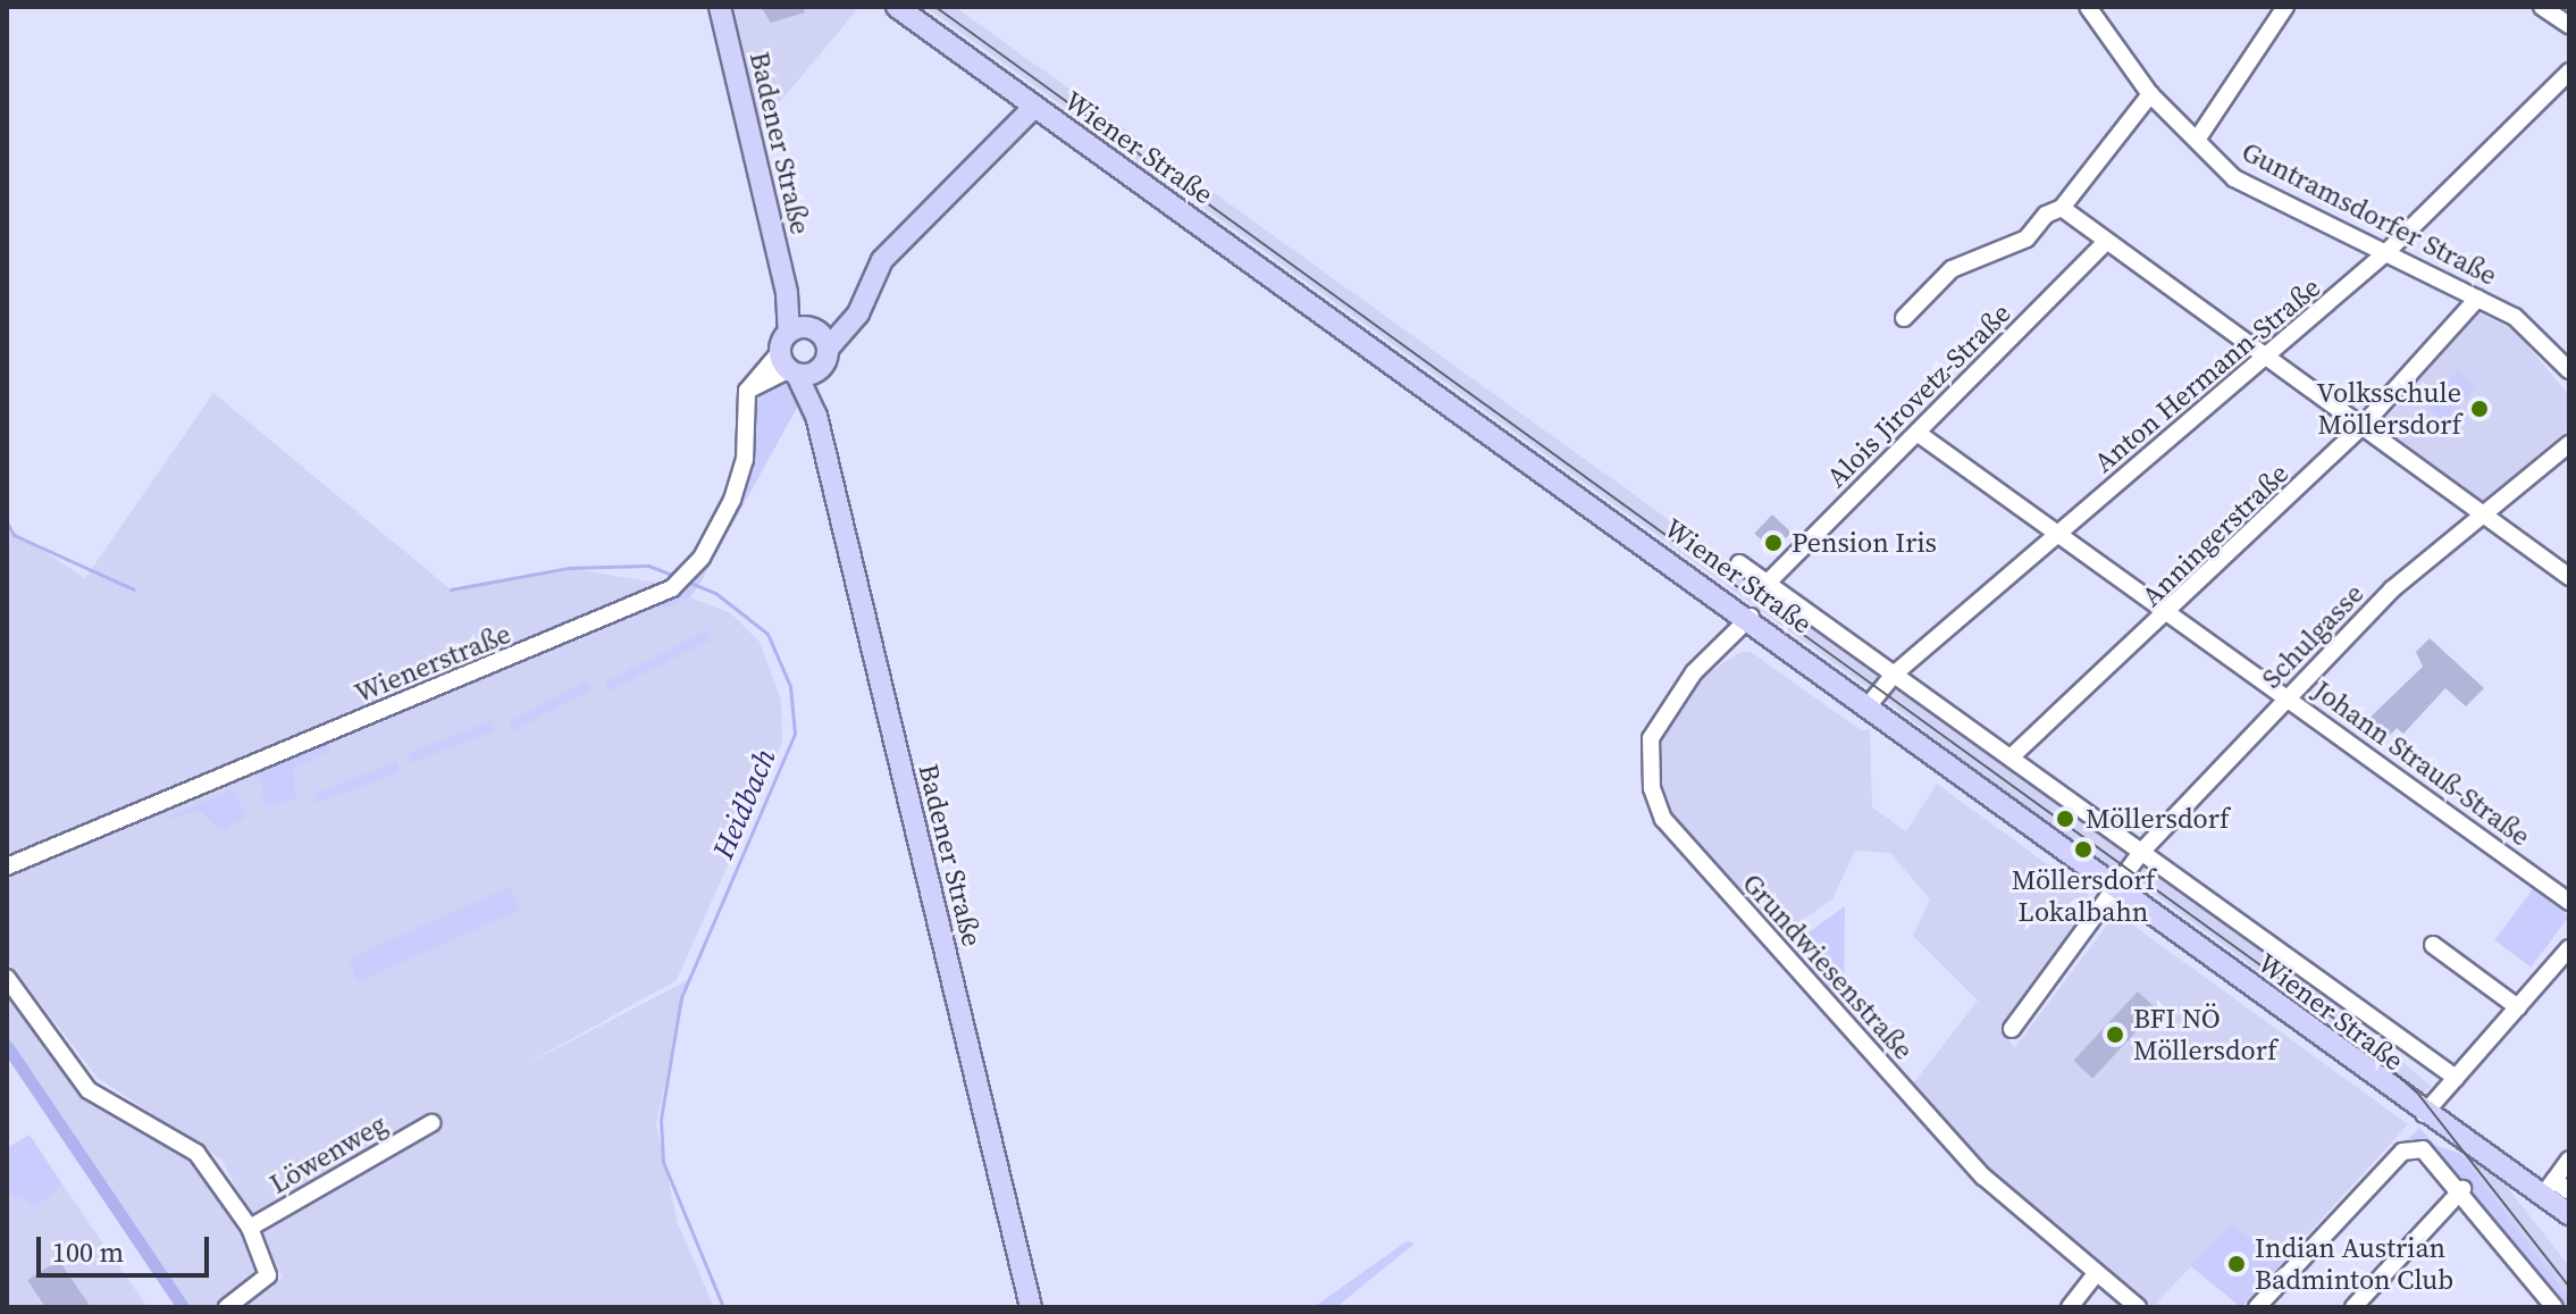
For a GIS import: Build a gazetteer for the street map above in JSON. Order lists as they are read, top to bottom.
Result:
{
  "streets": {
    "main road": ["Badener Straße", "Wiener Straße"],
    "street": [
      "Guntramsdorfer Straße",
      "Anton Hermann-Straße",
      "Alois Jirovetz-Straße",
      "Anningerstraße",
      "Schulgasse",
      "Wienerstraße",
      "Johann Strauß-Straße",
      "Grundwiesenstraße",
      "Löwenweg"
    ]
  },
  "crossings": [
    ["Badener Straße", "Wienerstraße"],
    ["Wiener Straße", "Anton Hermann-Straße"],
    ["Wiener Straße", "Schulgasse"],
    ["Wiener Straße", "Grundwiesenstraße"],
    ["Guntramsdorfer Straße", "Anton Hermann-Straße"],
    ["Guntramsdorfer Straße", "Anningerstraße"],
    ["Anton Hermann-Straße", "Johann Strauß-Straße"],
    ["Alois Jirovetz-Straße", "Johann Strauß-Straße"],
    ["Anningerstraße", "Johann Strauß-Straße"],
    ["Schulgasse", "Johann Strauß-Straße"]
  ],
  "water": ["Heidbach"],
  "places": [
    "Volksschule Möllersdorf",
    "Pension Iris",
    "Möllersdorf",
    "Möllersdorf Lokalbahn",
    "BFI NÖ Möllersdorf",
    "Indian Austrian Badminton Club"
  ],
  "scale_bar": "100 m"
}
